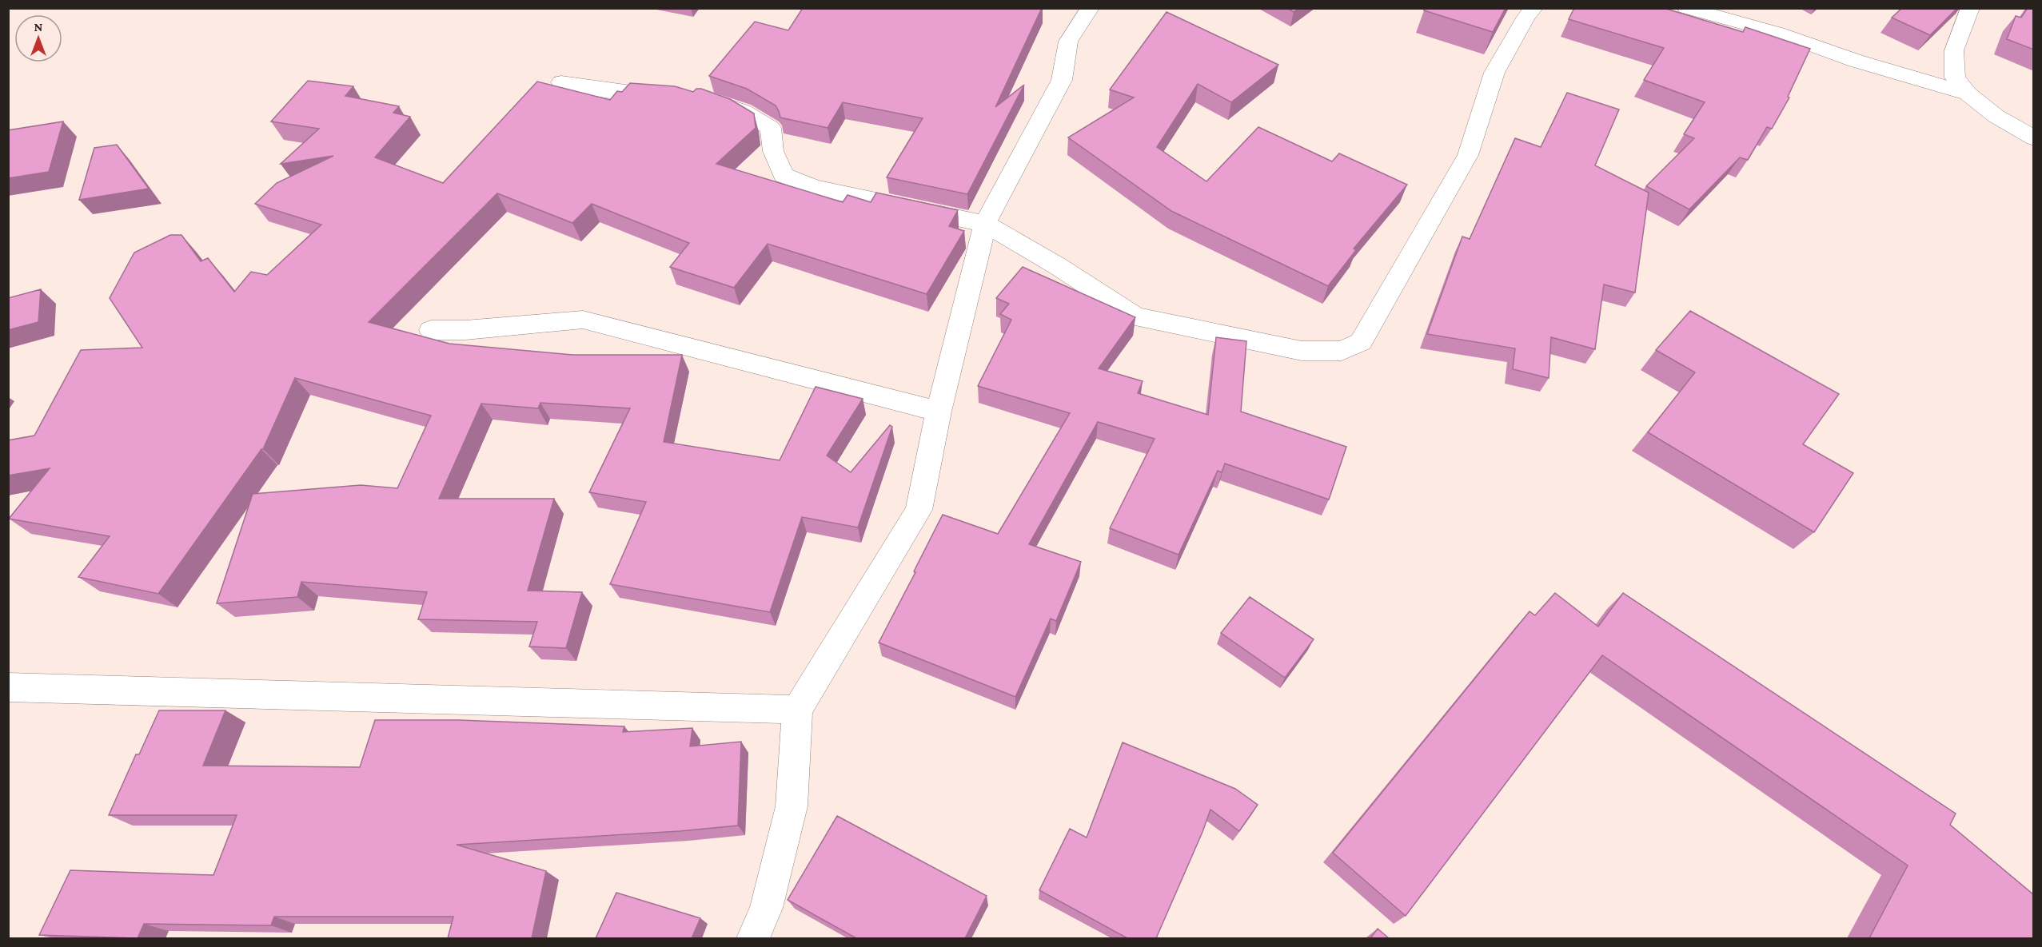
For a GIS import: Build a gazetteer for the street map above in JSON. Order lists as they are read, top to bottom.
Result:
{
  "north": "top"
}
